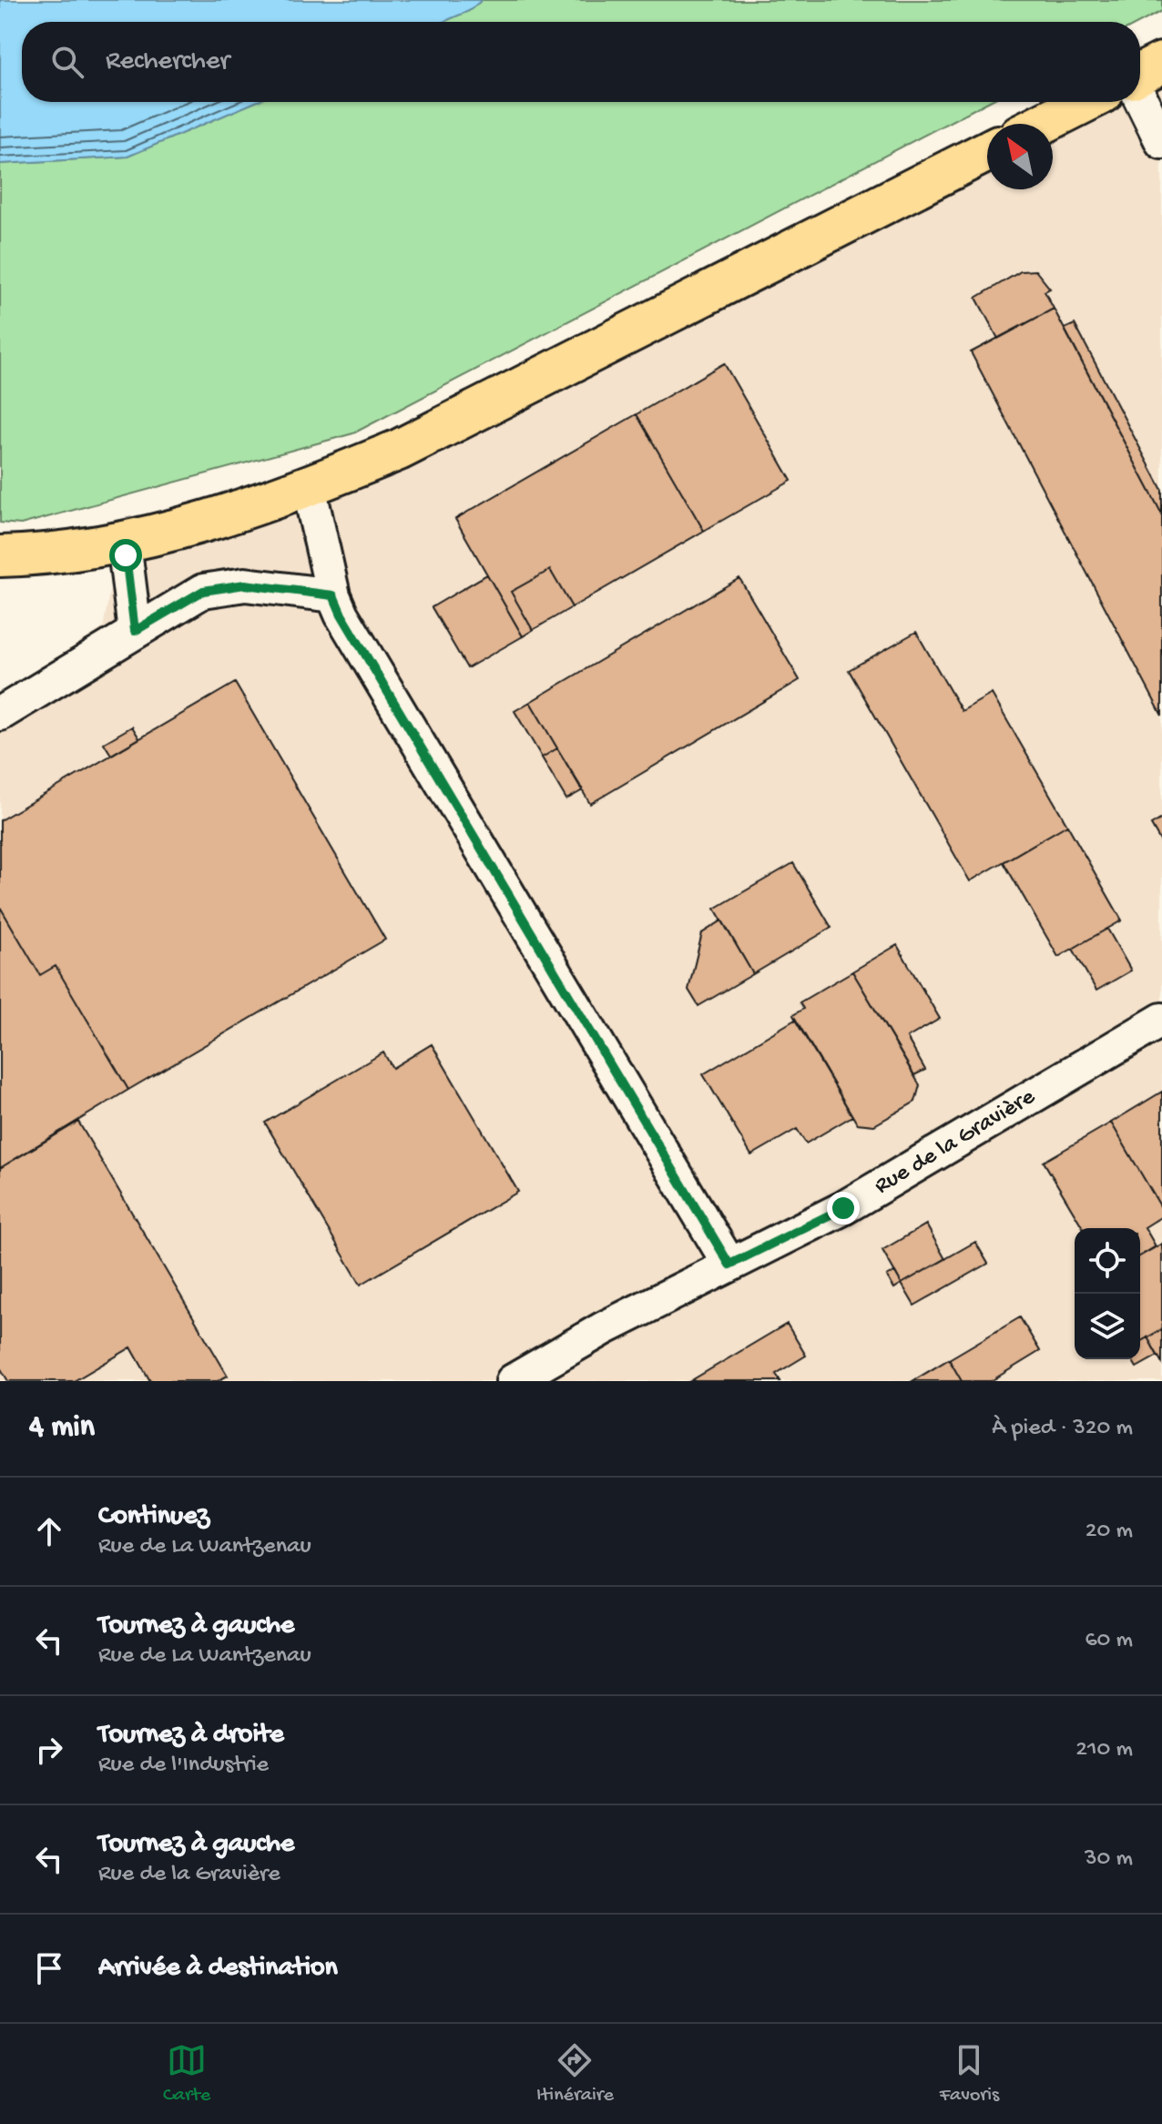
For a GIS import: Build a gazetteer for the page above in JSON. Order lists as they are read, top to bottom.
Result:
{
  "streets": {
    "street": ["Rue de la Gravière"]
  },
  "north": "top left",
  "page": {
    "search": "Rechercher",
    "heading": ["4 min", "À pied · 320 m"],
    "list": [
      ["Continuez", "Rue de La Wantzenau", "20 m"],
      ["Tournez à gauche", "Rue de La Wantzenau", "60 m"],
      ["Tournez à droite", "Rue de l'Industrie", "210 m"],
      ["Tournez à gauche", "Rue de la Gravière", "30 m"],
      "Arrivée à destination"
    ],
    "nav": ["Carte", "Itinéraire", "Favoris"]
  }
}
